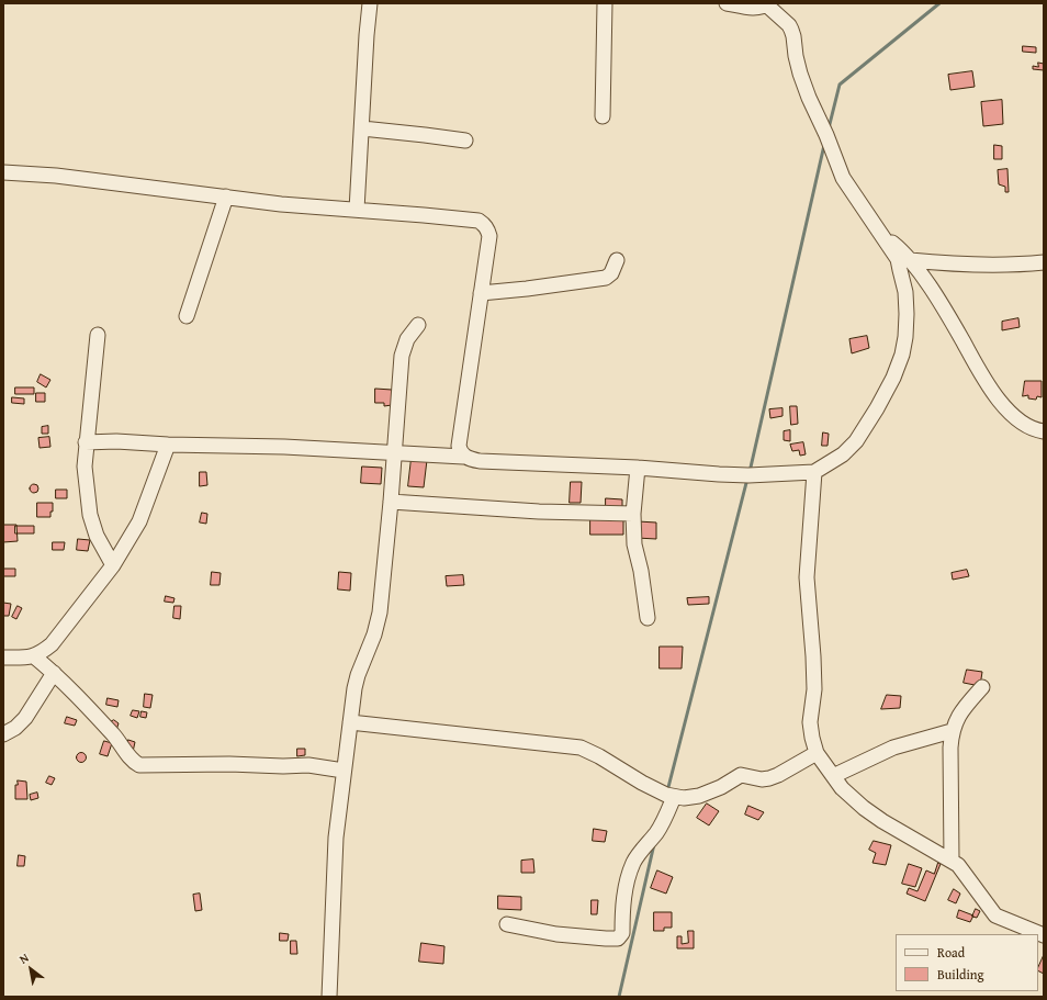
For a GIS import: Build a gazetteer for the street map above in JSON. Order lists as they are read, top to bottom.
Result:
{
  "legend": ["Road", "Building"],
  "north": "top left"
}
